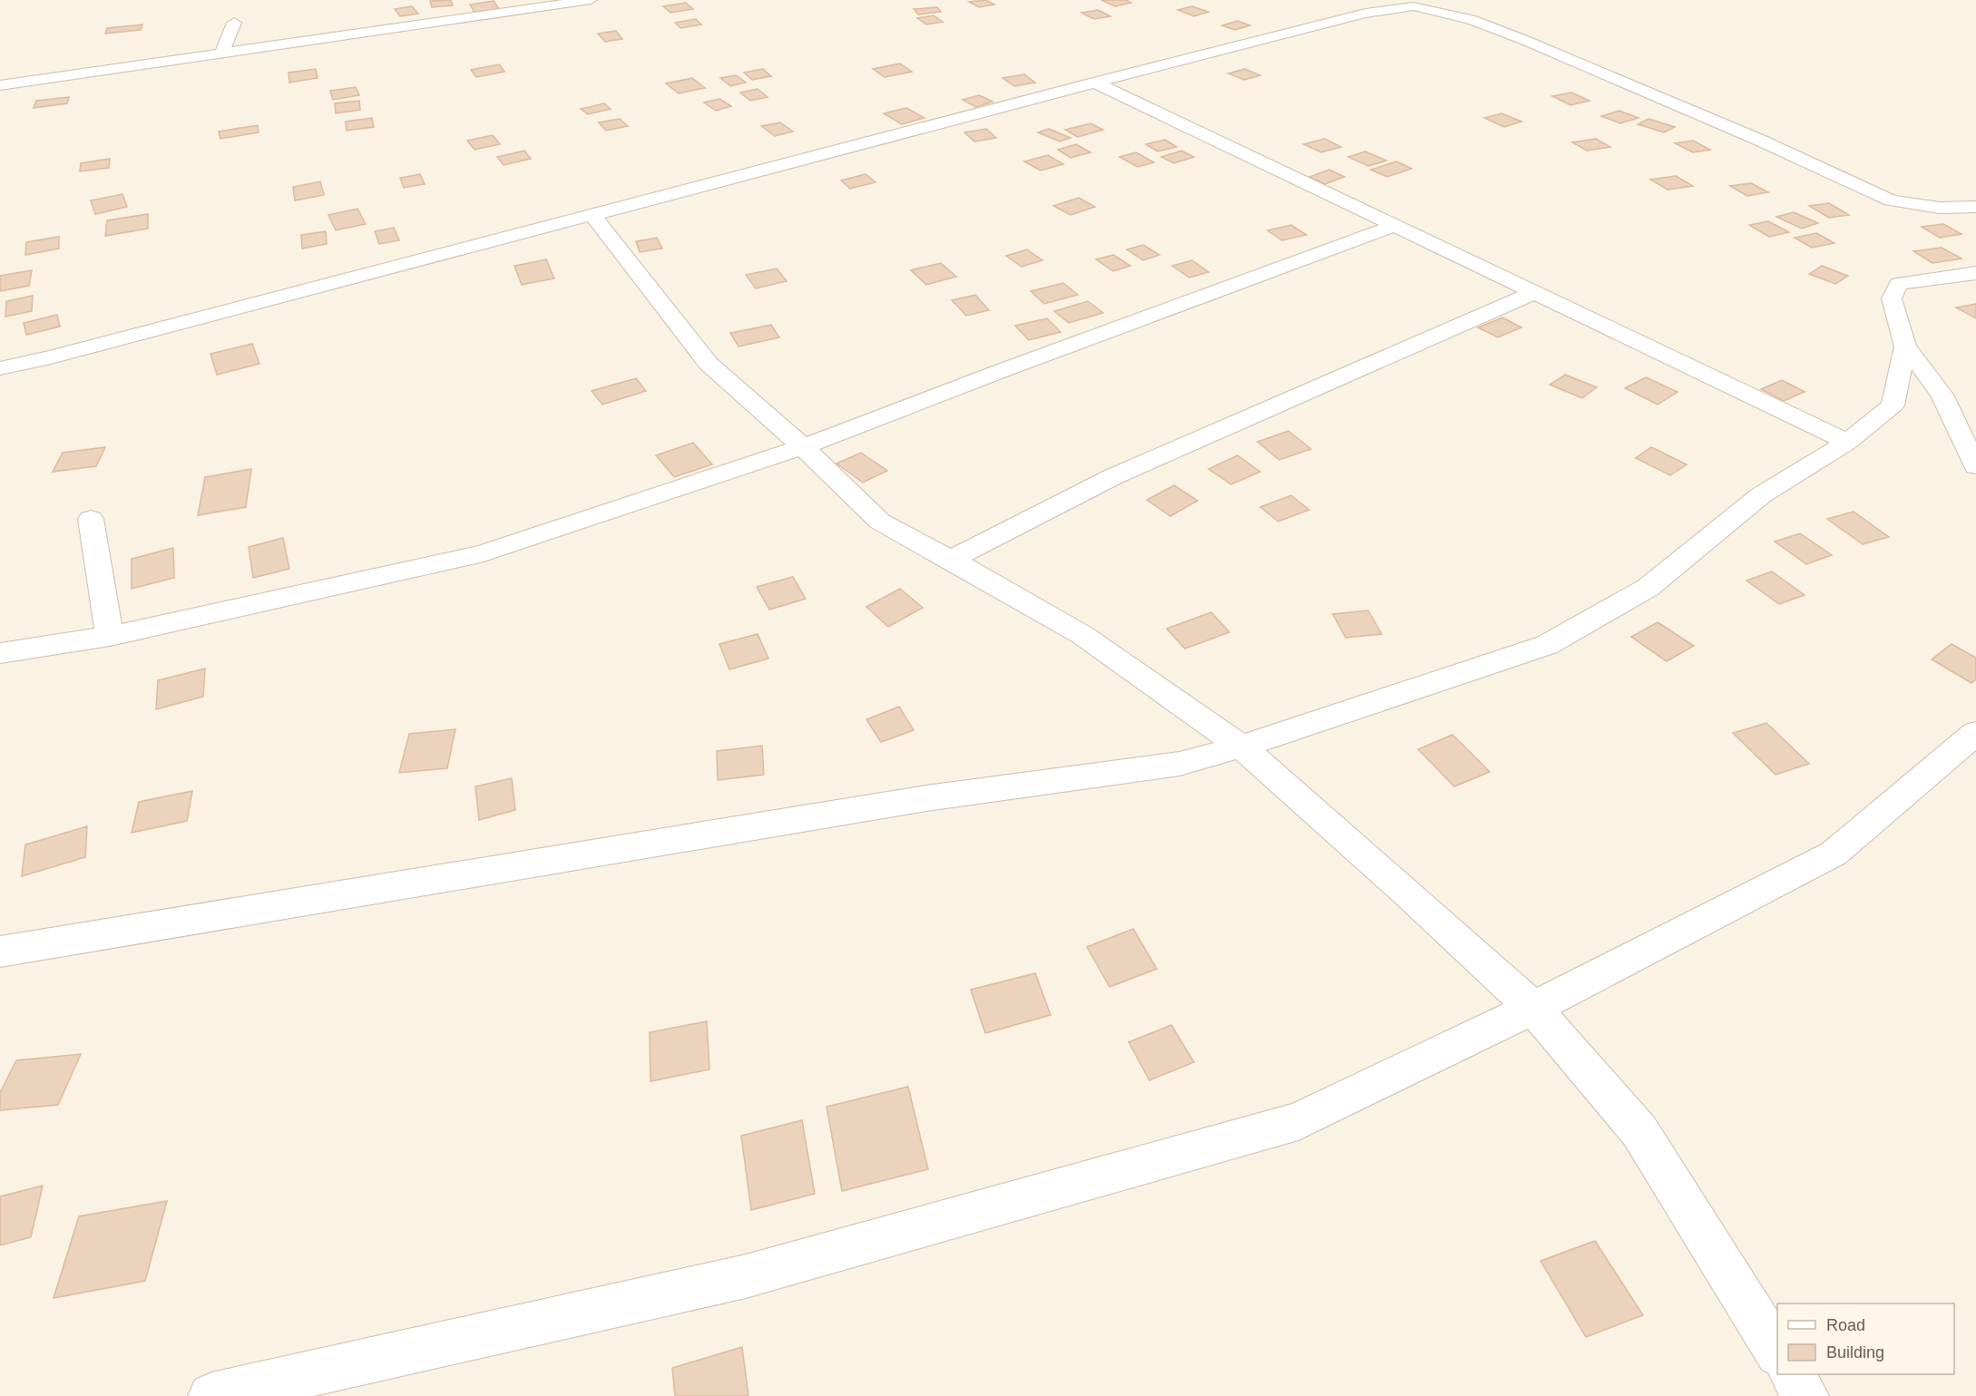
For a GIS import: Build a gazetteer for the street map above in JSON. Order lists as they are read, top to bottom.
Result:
{
  "legend": ["Road", "Building"]
}
